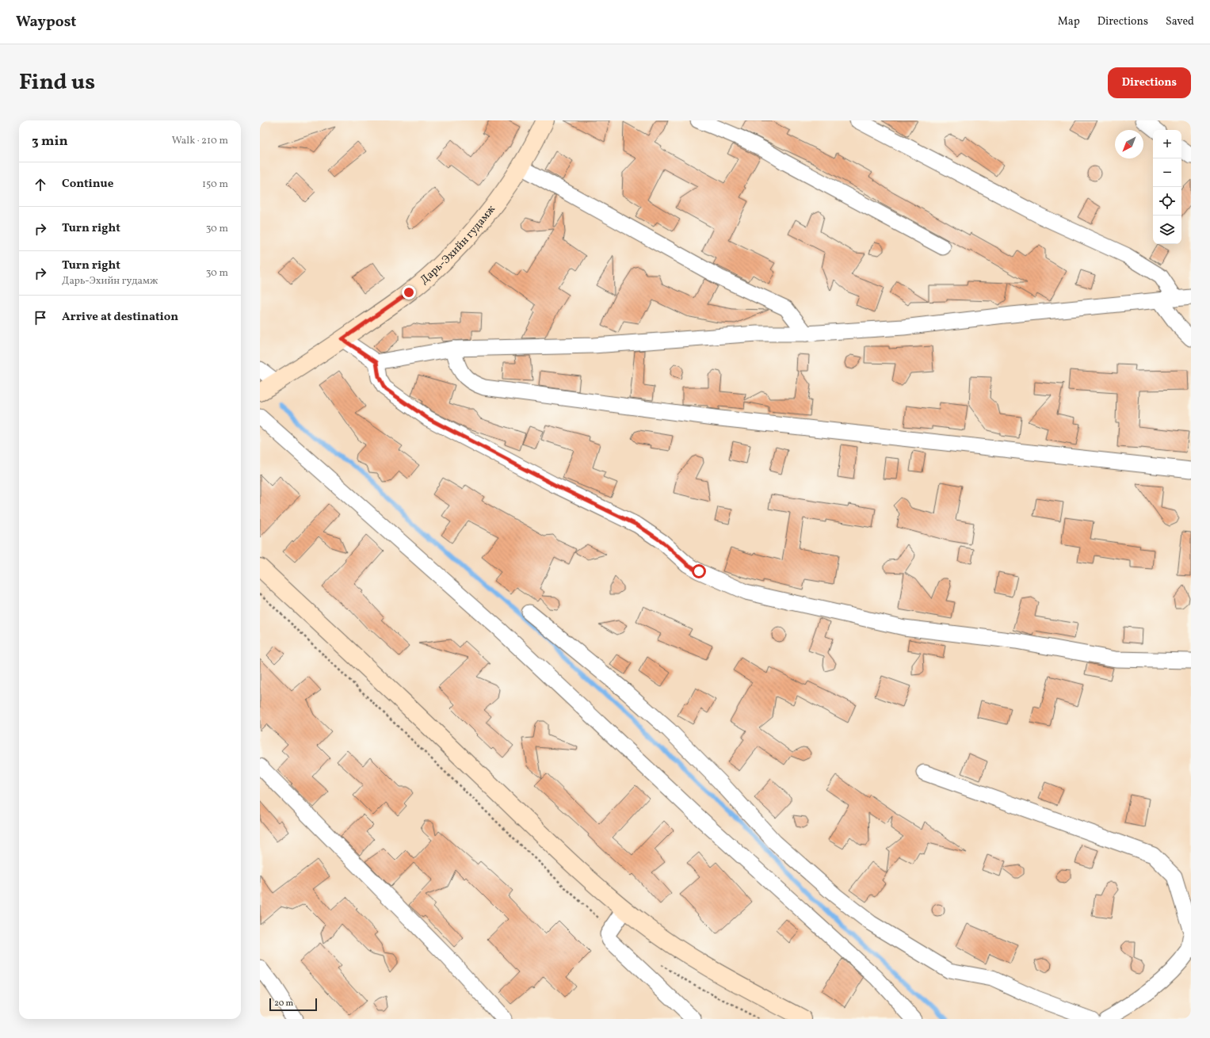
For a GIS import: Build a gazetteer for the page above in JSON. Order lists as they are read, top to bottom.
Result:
{
  "streets": {
    "main road": ["Дарь-Эхийн гудамж"]
  },
  "scale_bar": "20 m",
  "north": "bottom left",
  "page": {
    "header": "Waypost",
    "nav": ["Map", "Directions", "Saved"],
    "title": "Find us",
    "buttons": "Directions",
    "heading": ["3 min", "Walk · 210 m"],
    "map_buttons": ["+", "−"],
    "list": [
      ["Continue", "150 m"],
      ["Turn right", "30 m"],
      ["Turn right", "Дарь-Эхийн гудамж", "30 m"],
      "Arrive at destination"
    ],
    "scale": "20 m"
  }
}
